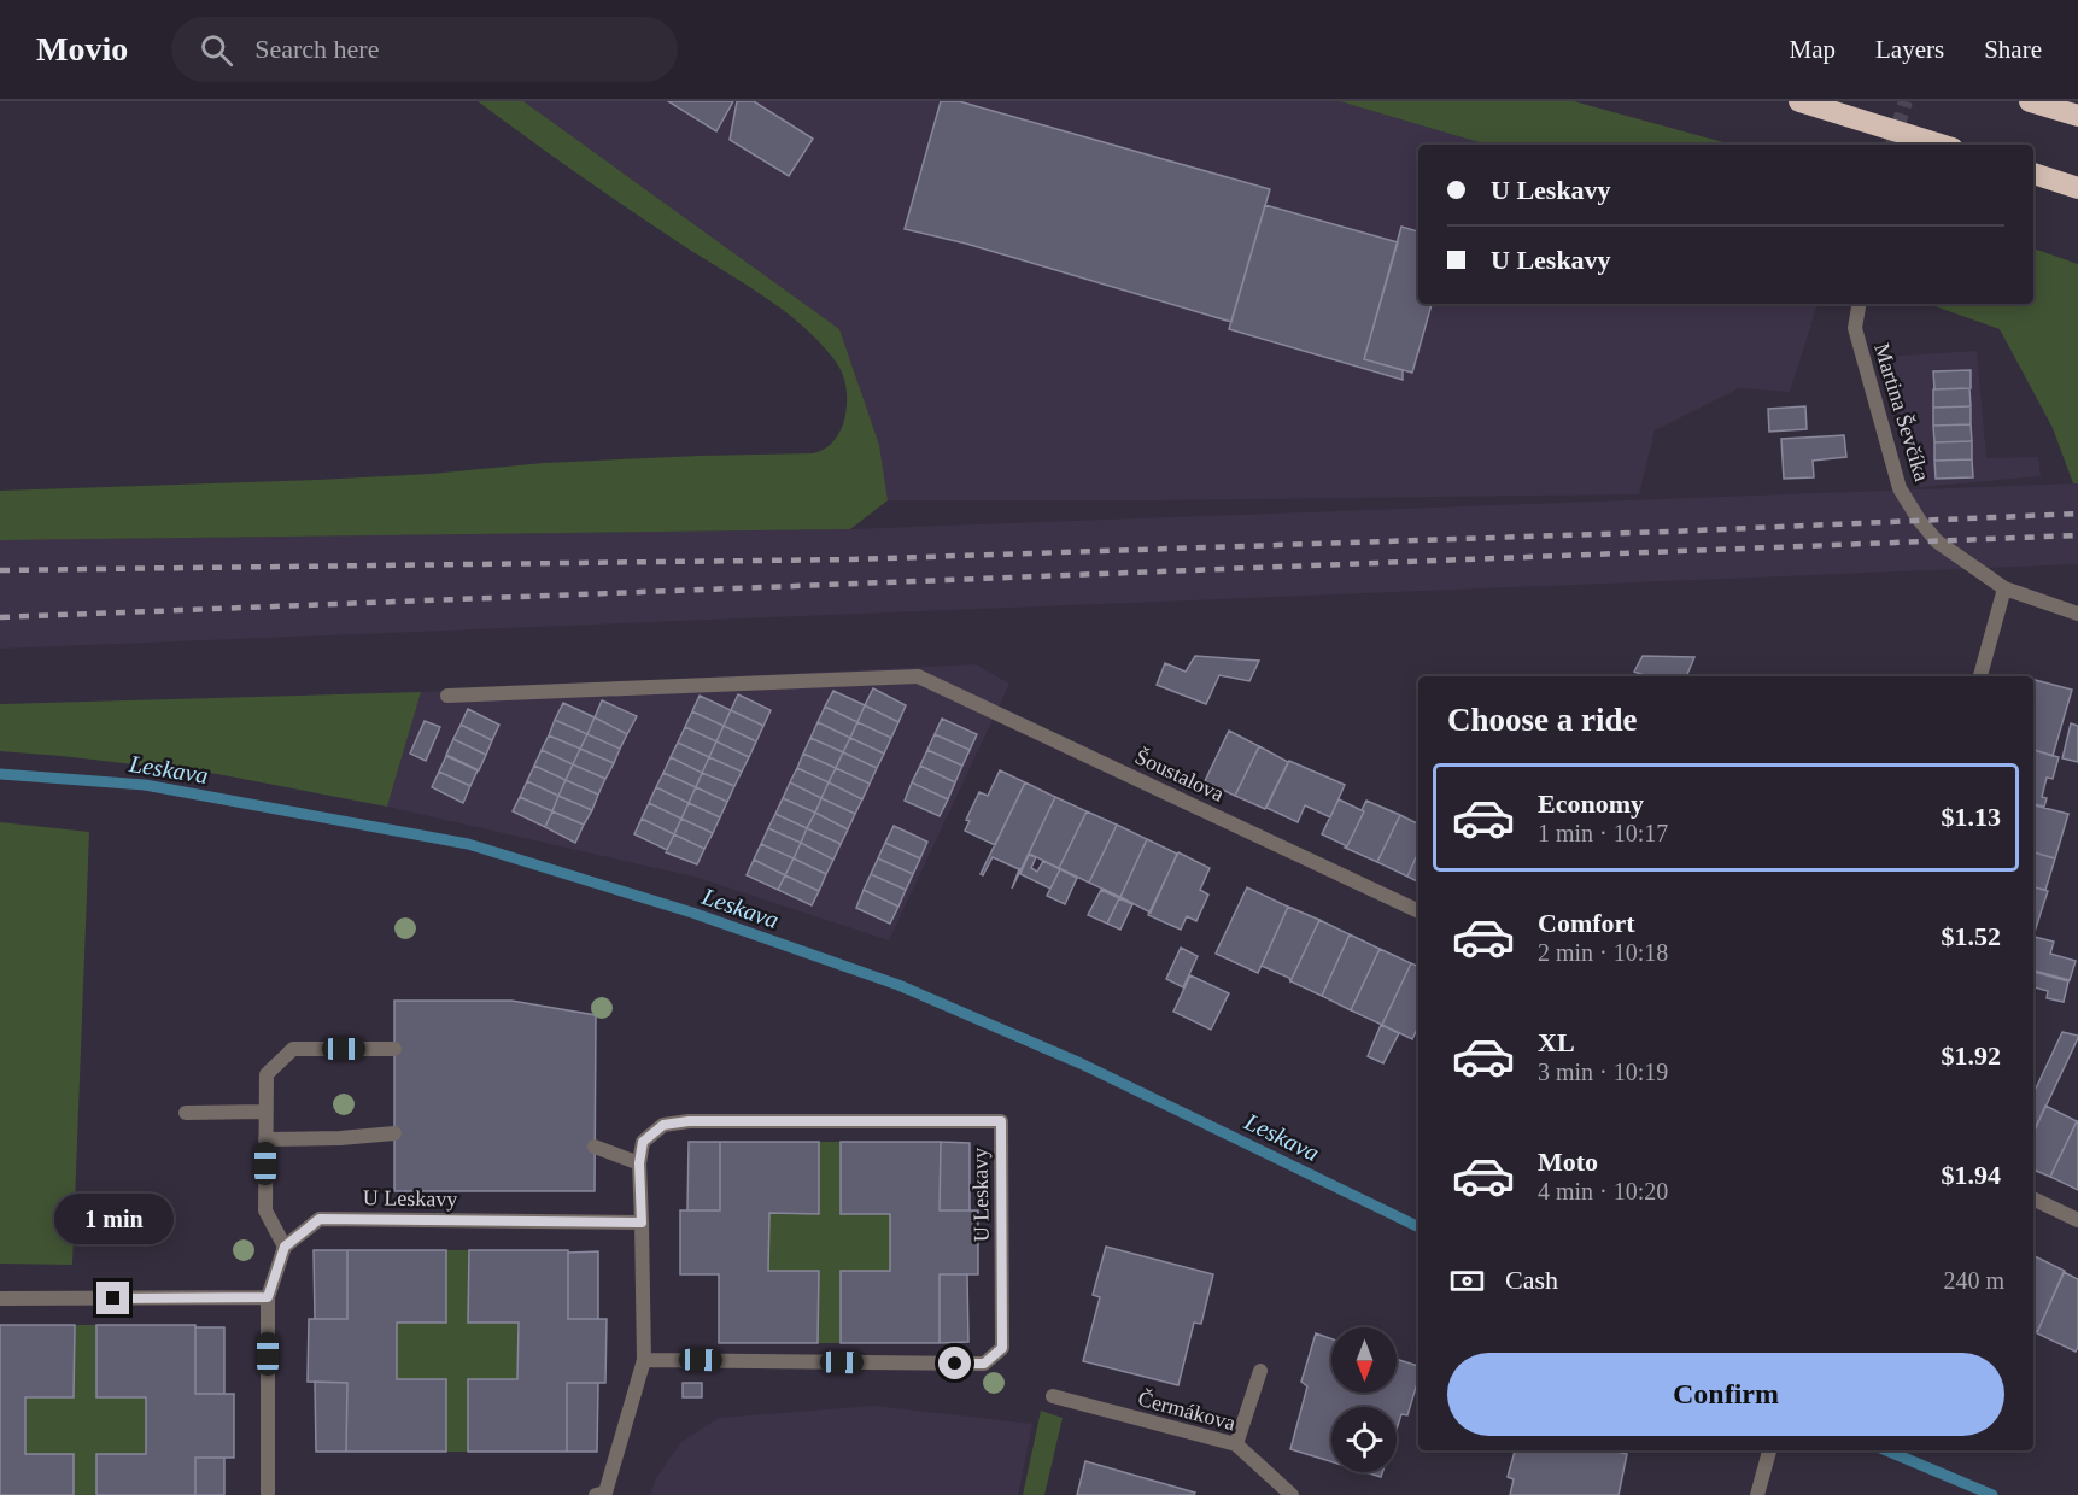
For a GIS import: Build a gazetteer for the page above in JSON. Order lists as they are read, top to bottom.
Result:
{
  "streets": {
    "street": [
      "Martina Ševčíka",
      "Šoustalova",
      "U Leskavy",
      "Čermákova"
    ]
  },
  "water": ["Leskava"],
  "north": "bottom",
  "page": {
    "header": "Movio",
    "search": "Search here",
    "nav": ["Map", "Layers", "Share"],
    "banner": ["U Leskavy", "U Leskavy"],
    "heading": "Choose a ride",
    "list": [
      {
        "name": "Economy",
        "note": "1 min · 10:17",
        "value": "$1.13"
      },
      {
        "name": "Comfort",
        "note": "2 min · 10:18",
        "value": "$1.52"
      },
      {
        "name": "XL",
        "note": "3 min · 10:19",
        "value": "$1.92"
      },
      {
        "name": "Moto",
        "note": "4 min · 10:20",
        "value": "$1.94"
      }
    ],
    "bubble": "1 min",
    "pay": ["Cash", "240 m"],
    "buttons": "Confirm"
  }
}
